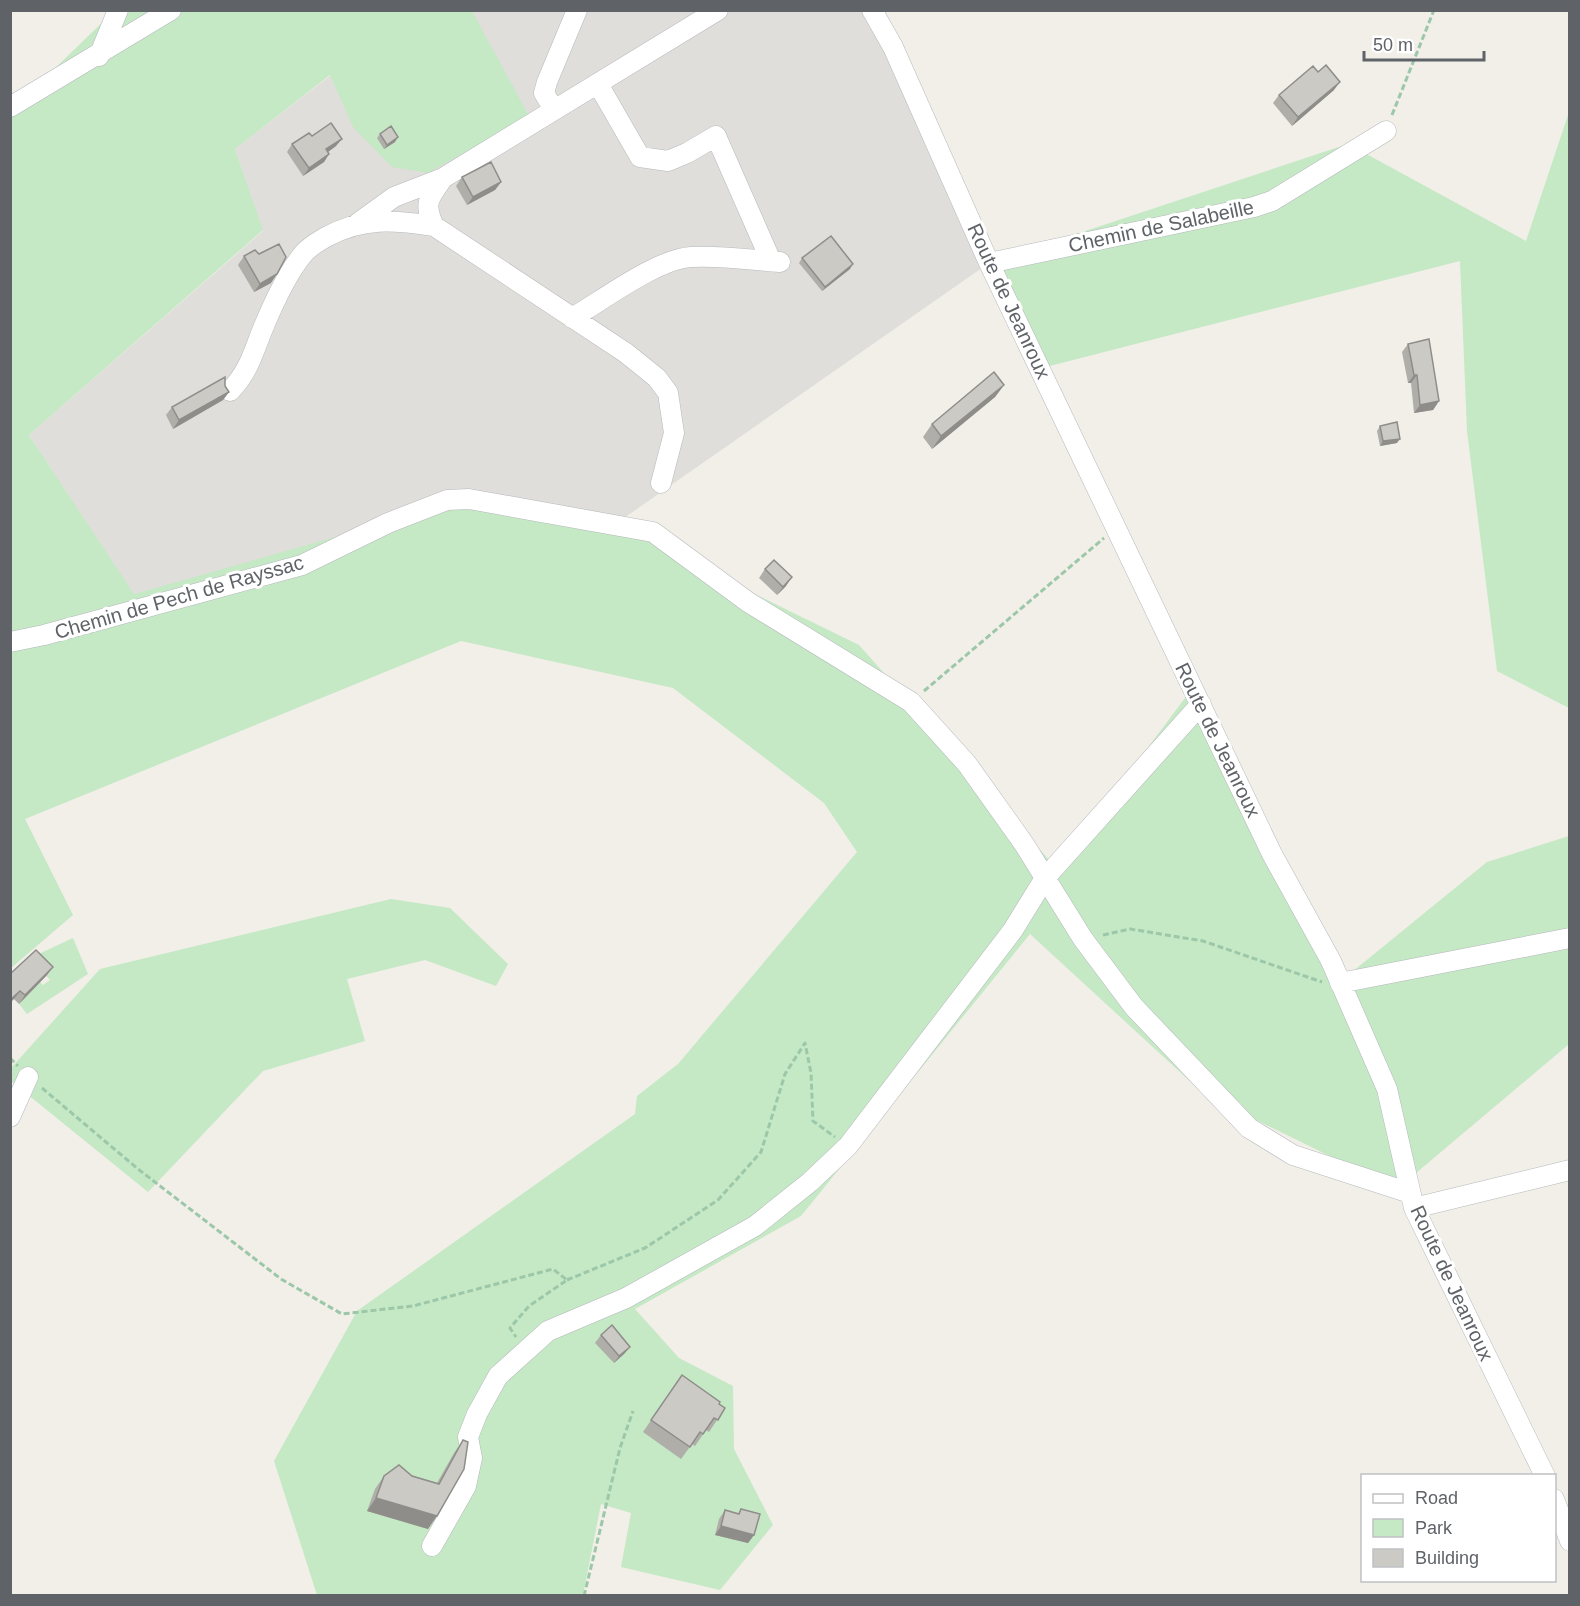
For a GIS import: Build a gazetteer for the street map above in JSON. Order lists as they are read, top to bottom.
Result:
{
  "streets": {
    "street": ["Chemin de Salabeille", "Route de Jeanroux", "Chemin de Pech de Rayssac"]
  },
  "crossings": [
    ["Chemin de Salabeille", "Route de Jeanroux"],
    ["Route de Jeanroux", "Chemin de Pech de Rayssac"]
  ],
  "legend": ["Road", "Park", "Building"],
  "scale_bar": "50 m"
}
